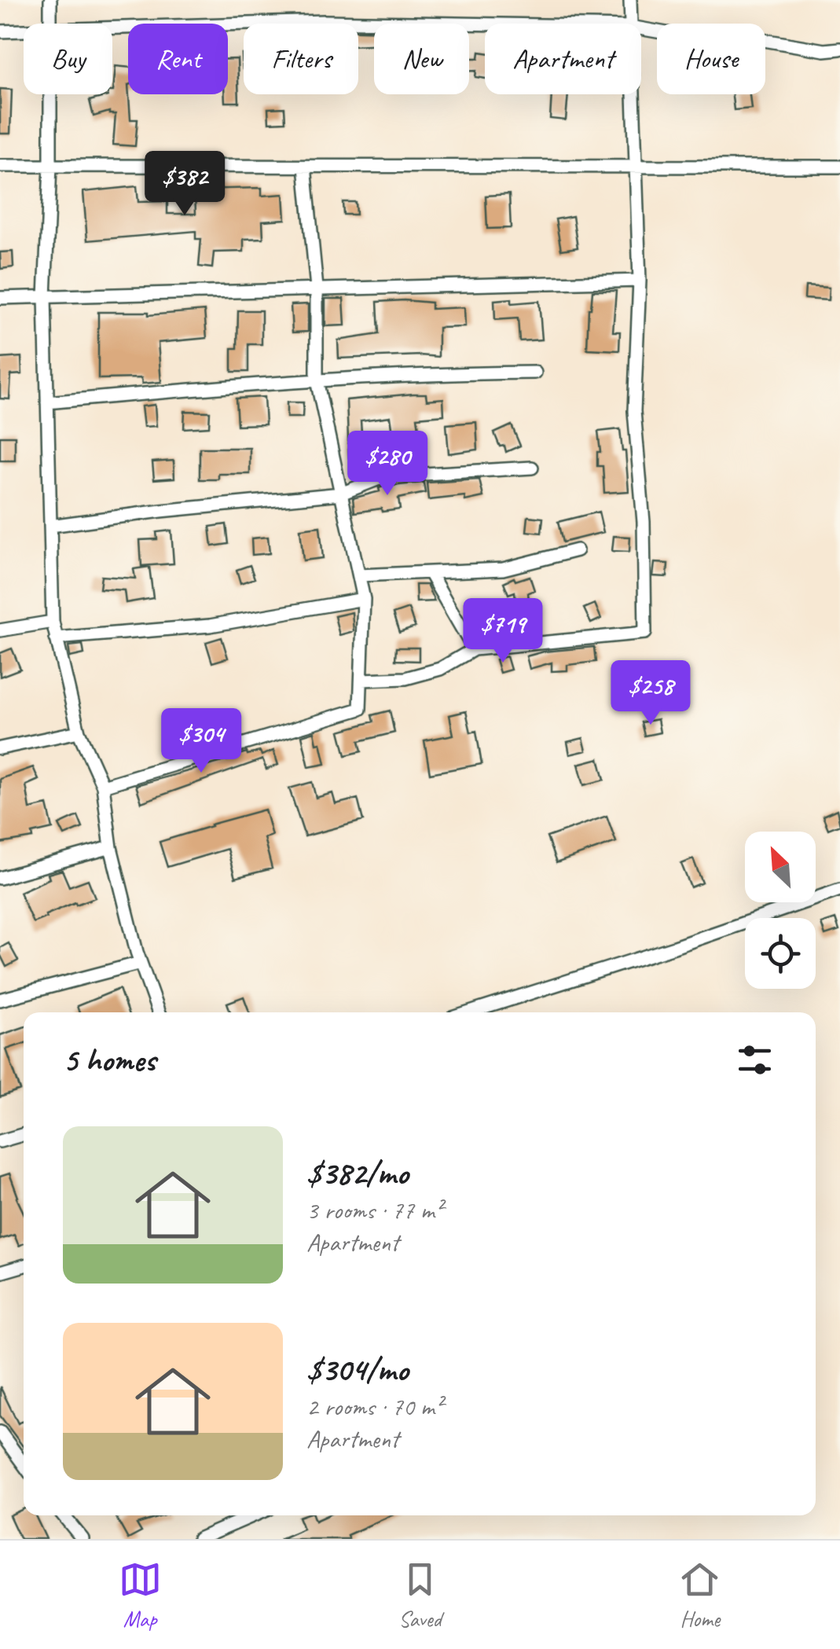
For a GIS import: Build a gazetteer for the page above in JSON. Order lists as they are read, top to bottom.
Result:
{
  "north": "top left",
  "page": {
    "chip": [
      "Buy",
      "Rent",
      "Filters",
      "New",
      "Apartment",
      "House"
    ],
    "price": [
      "$382",
      "$280",
      "$719",
      "$258",
      "$304"
    ],
    "heading": "5 homes",
    "list": [
      {
        "name": "$382/mo",
        "note": "3 rooms · 77 m² · Apartment"
      },
      {
        "name": "$304/mo",
        "note": "2 rooms · 70 m² · Apartment"
      }
    ],
    "tabs": ["Map", "Saved", "Home"]
  }
}
